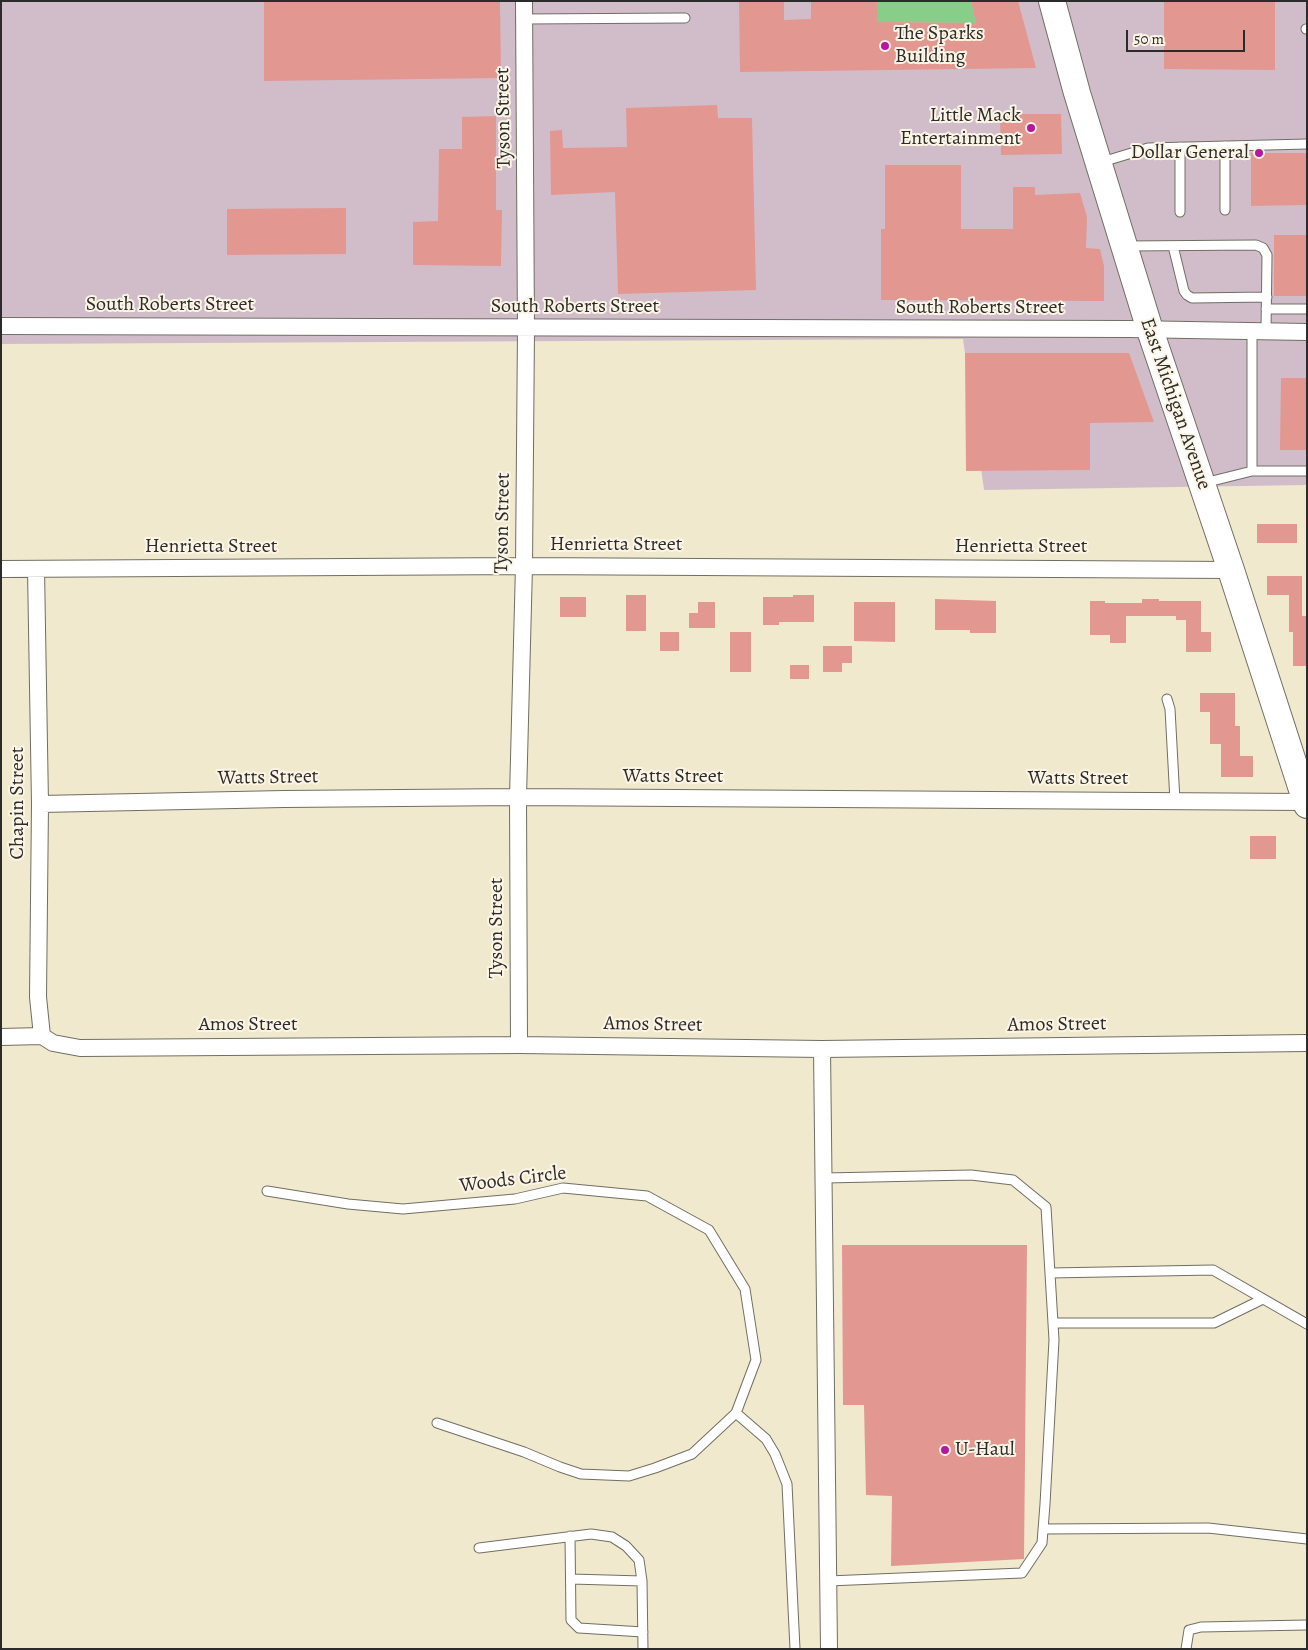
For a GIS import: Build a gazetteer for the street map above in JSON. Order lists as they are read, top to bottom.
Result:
{
  "streets": {
    "main road": ["East Michigan Avenue"],
    "street": [
      "Tyson Street",
      "South Roberts Street",
      "Henrietta Street",
      "Watts Street",
      "Chapin Street",
      "Amos Street"
    ],
    "lane": ["Woods Circle"]
  },
  "crossings": [
    ["Tyson Street", "South Roberts Street"],
    ["Tyson Street", "Henrietta Street"],
    ["Tyson Street", "Watts Street"],
    ["Tyson Street", "Amos Street"],
    ["South Roberts Street", "East Michigan Avenue"],
    ["East Michigan Avenue", "Henrietta Street"],
    ["East Michigan Avenue", "Watts Street"],
    ["Henrietta Street", "Chapin Street"],
    ["Watts Street", "Chapin Street"],
    ["Chapin Street", "Amos Street"]
  ],
  "places": [
    "The Sparks Building",
    "Little Mack Entertainment",
    "Dollar General",
    "U-Haul"
  ],
  "scale_bar": "50 m"
}
